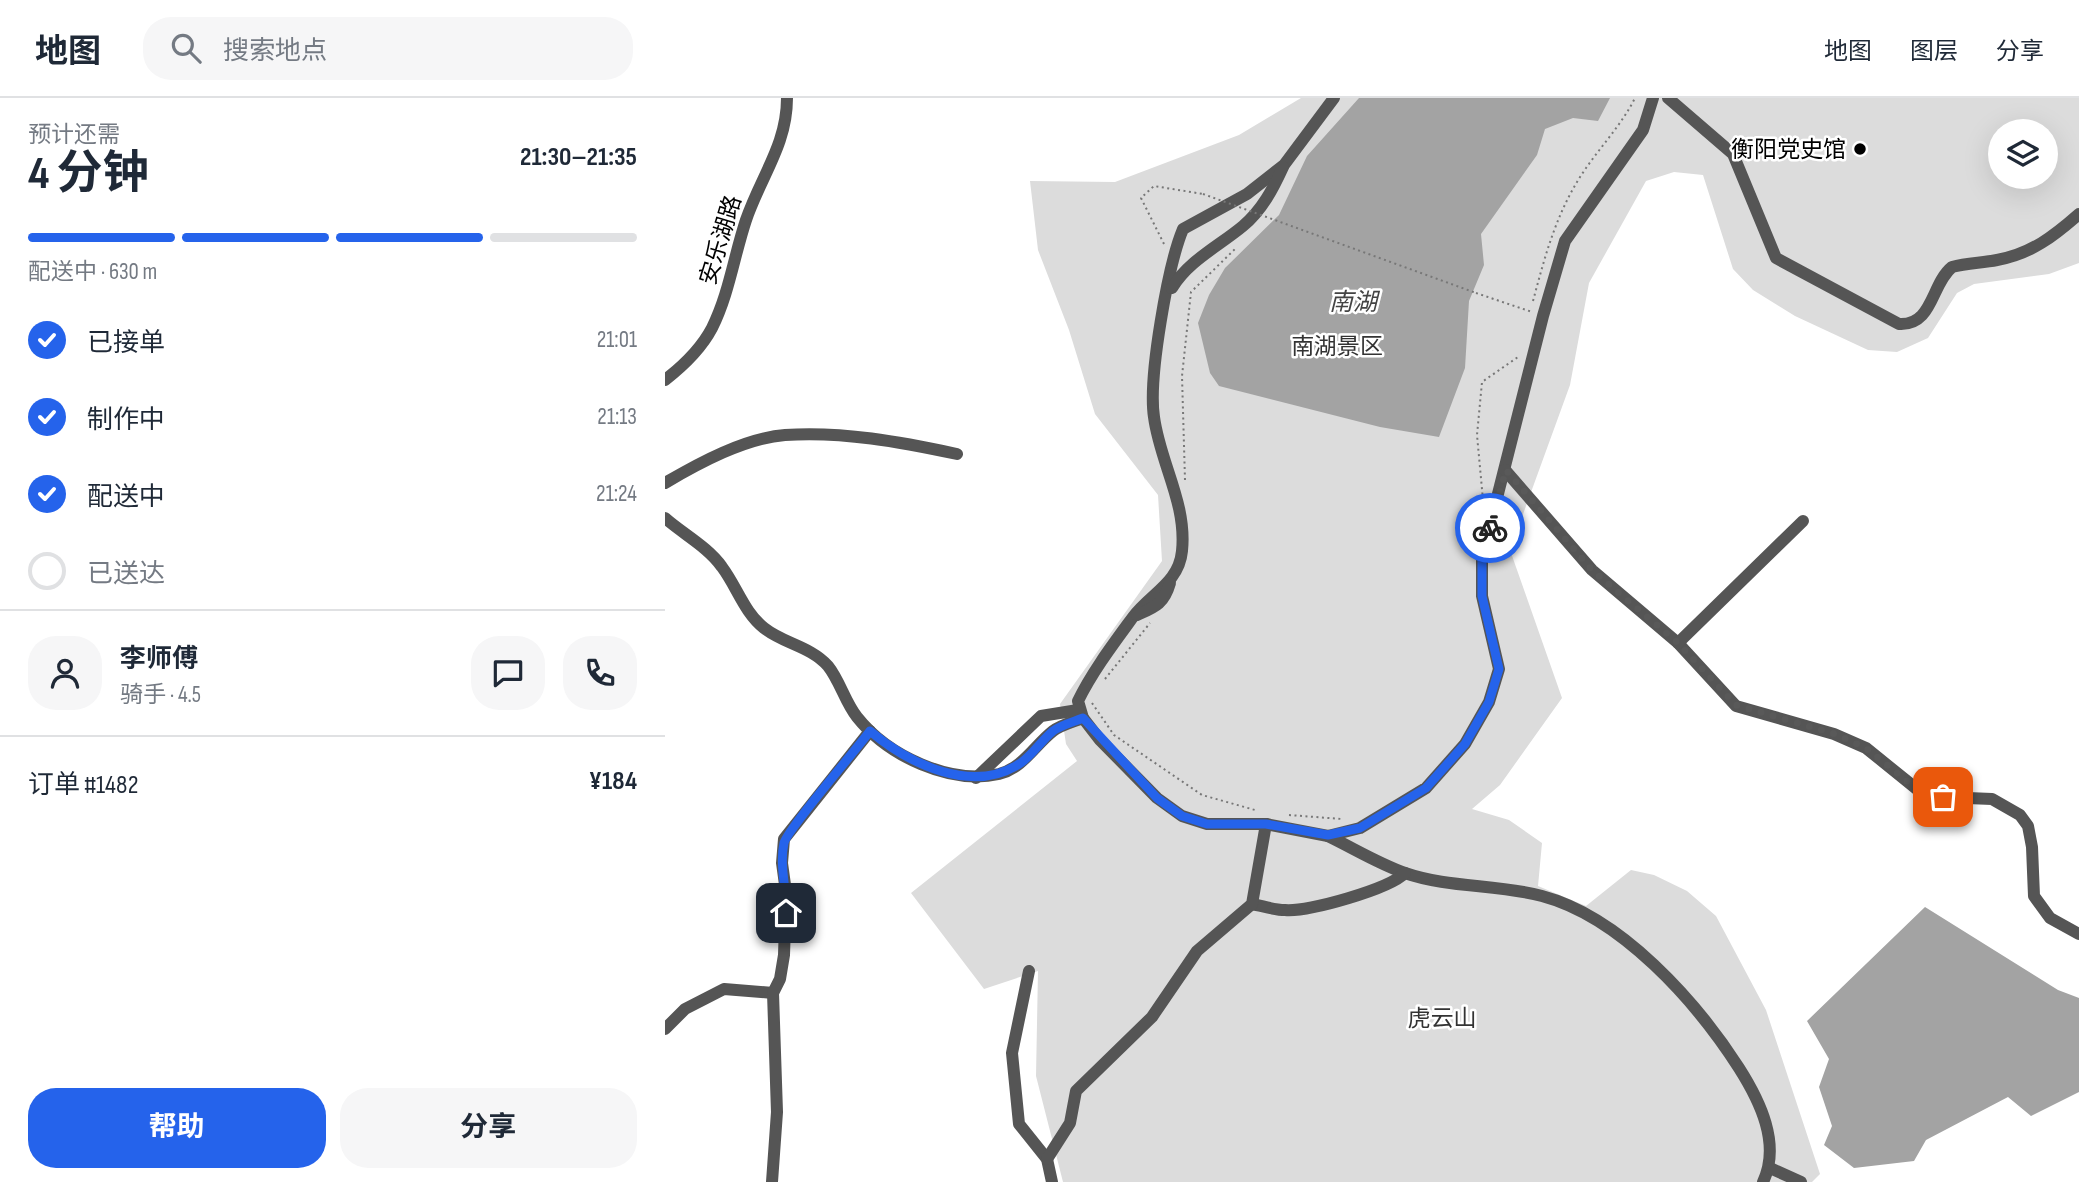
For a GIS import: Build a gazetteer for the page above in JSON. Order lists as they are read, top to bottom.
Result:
{
  "streets": {
    "street": ["安乐湖路"]
  },
  "water": ["南湖"],
  "parks": ["南湖景区", "虎云山"],
  "places": ["衡阳党史馆"],
  "page": {
    "header": "地图",
    "search": "搜索地点",
    "nav": ["地图", "图层", "分享"],
    "heading": ["4 分钟", "预计还需", "21:30–21:35"],
    "panel": [
      "李师傅",
      "骑手 · 4.5",
      "订单 #1482",
      "¥184"
    ],
    "bar": "配送中 · 630 m",
    "list": [
      ["已接单", "21:01"],
      ["制作中", "21:13"],
      ["配送中", "21:24"],
      "已送达"
    ],
    "buttons": ["帮助", "分享"]
  }
}
